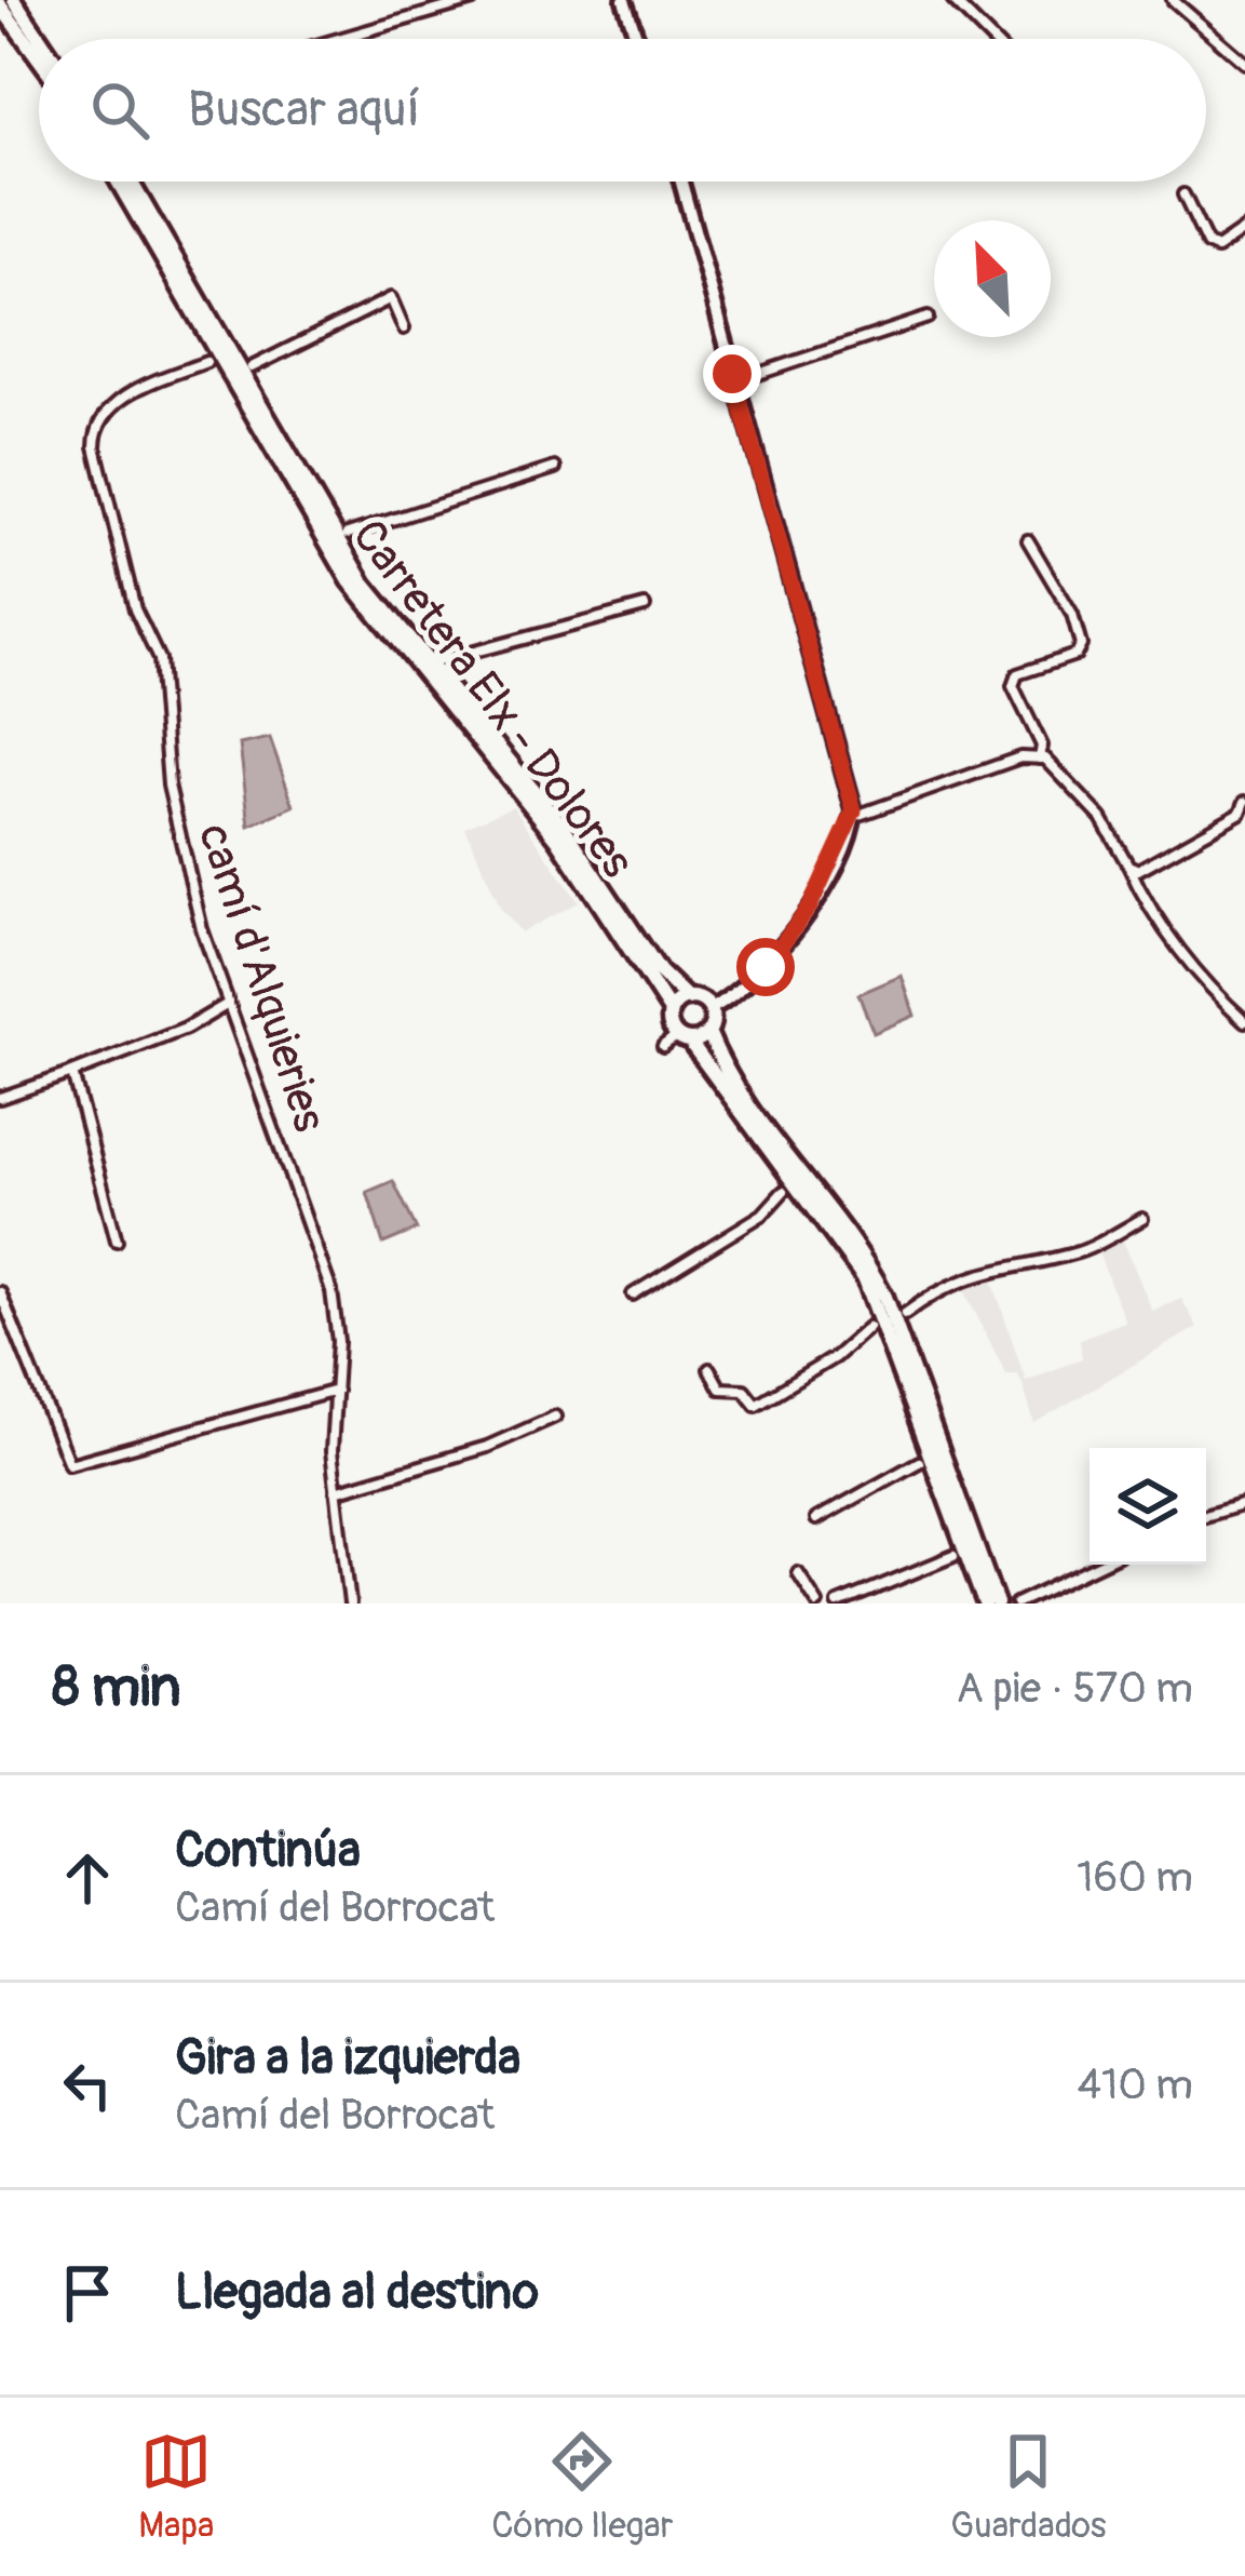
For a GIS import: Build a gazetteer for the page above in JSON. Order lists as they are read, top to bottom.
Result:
{
  "streets": {
    "main road": ["Carretera Elx - Dolores"],
    "street": ["camí d'Alquieries"]
  },
  "north": "top left",
  "page": {
    "search": "Buscar aquí",
    "heading": ["8 min", "A pie · 570 m"],
    "list": [
      ["Continúa", "Camí del Borrocat", "160 m"],
      ["Gira a la izquierda", "Camí del Borrocat", "410 m"],
      "Llegada al destino"
    ],
    "nav": ["Mapa", "Cómo llegar", "Guardados"]
  }
}
